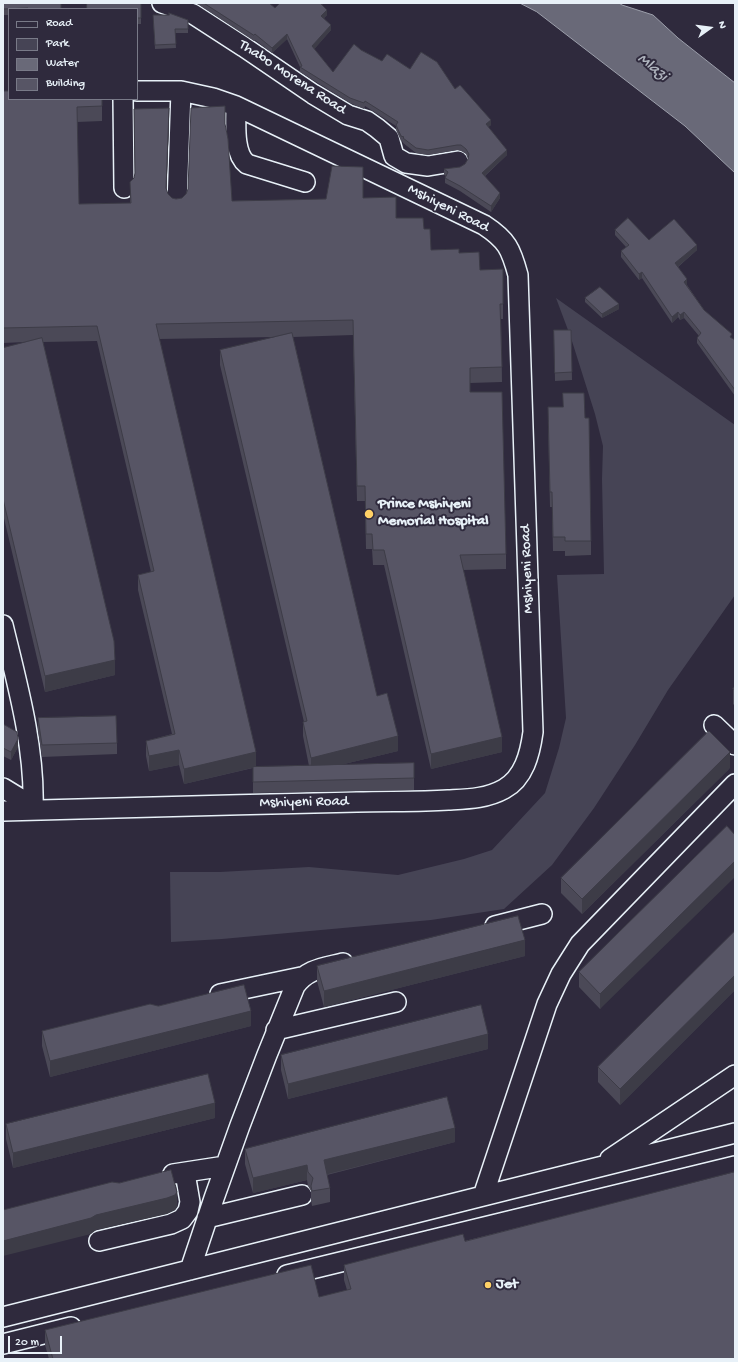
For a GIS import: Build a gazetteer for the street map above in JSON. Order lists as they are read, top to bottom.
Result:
{
  "streets": {
    "street": ["Thabo Morena Road", "Mshiyeni Road"]
  },
  "water": ["Mlazi"],
  "places": ["Prince Mshiyeni Memorial Hospital", "Jet"],
  "legend": [
    "Road",
    "Park",
    "Water",
    "Building"
  ],
  "scale_bar": "20 m",
  "north": "right"
}
